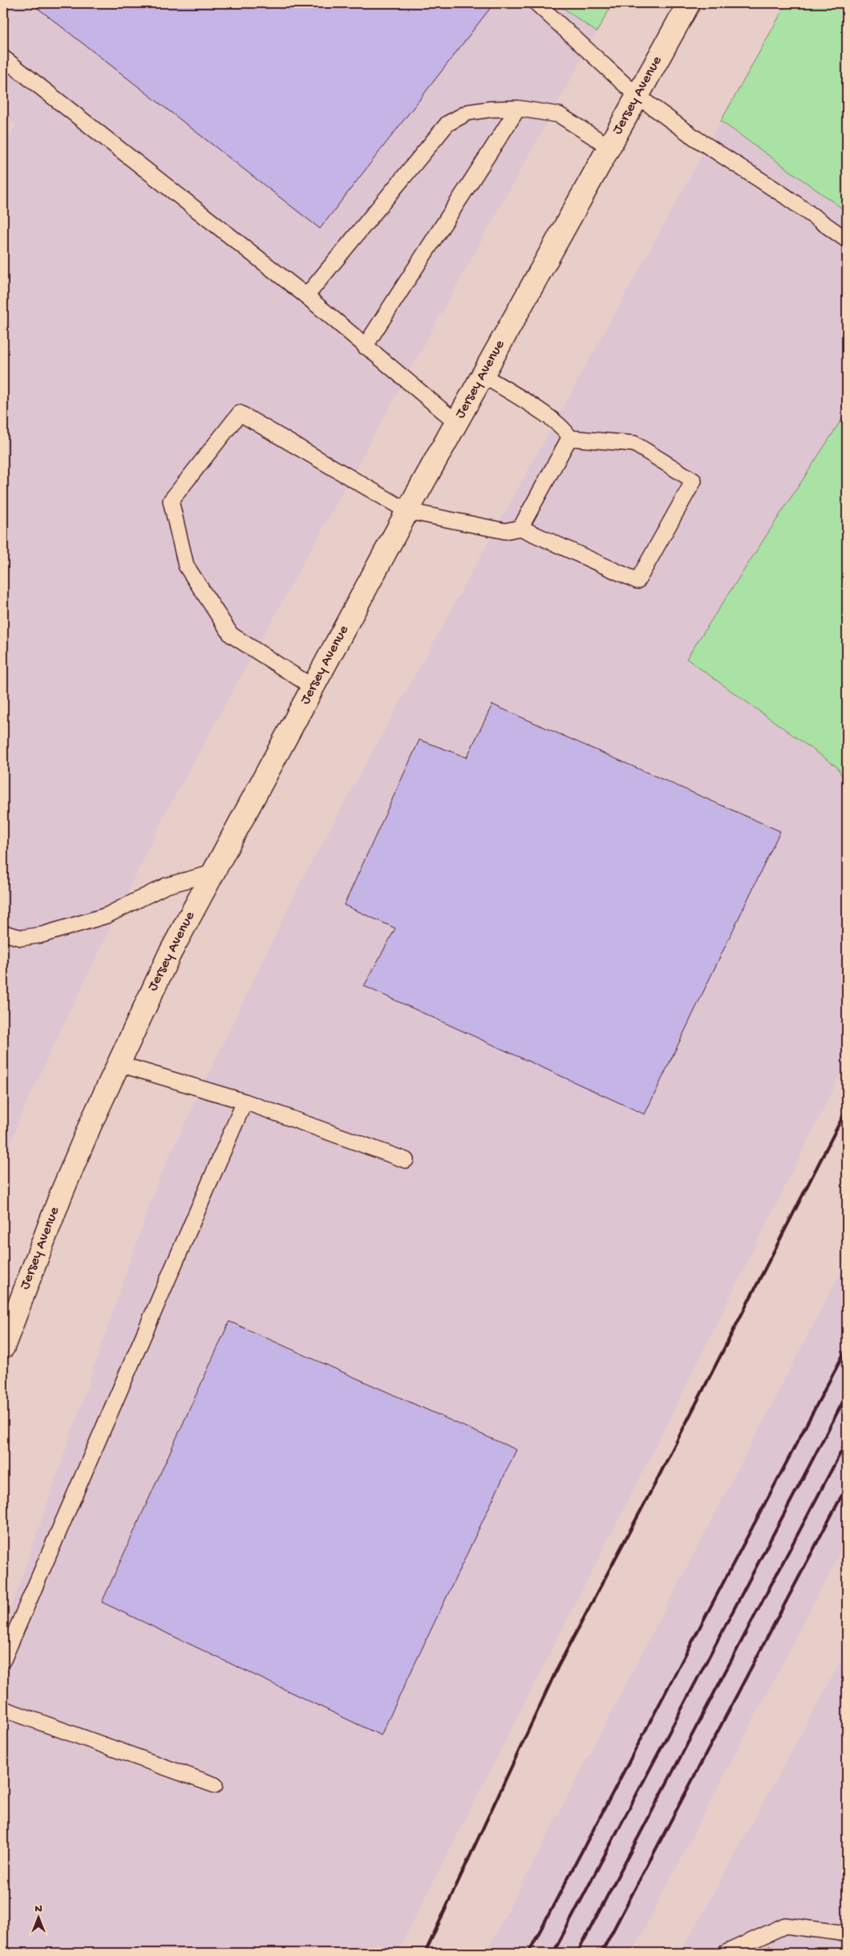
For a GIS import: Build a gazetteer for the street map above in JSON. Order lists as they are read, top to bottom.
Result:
{
  "streets": {
    "main road": ["Jersey Avenue"]
  },
  "north": "top"
}
